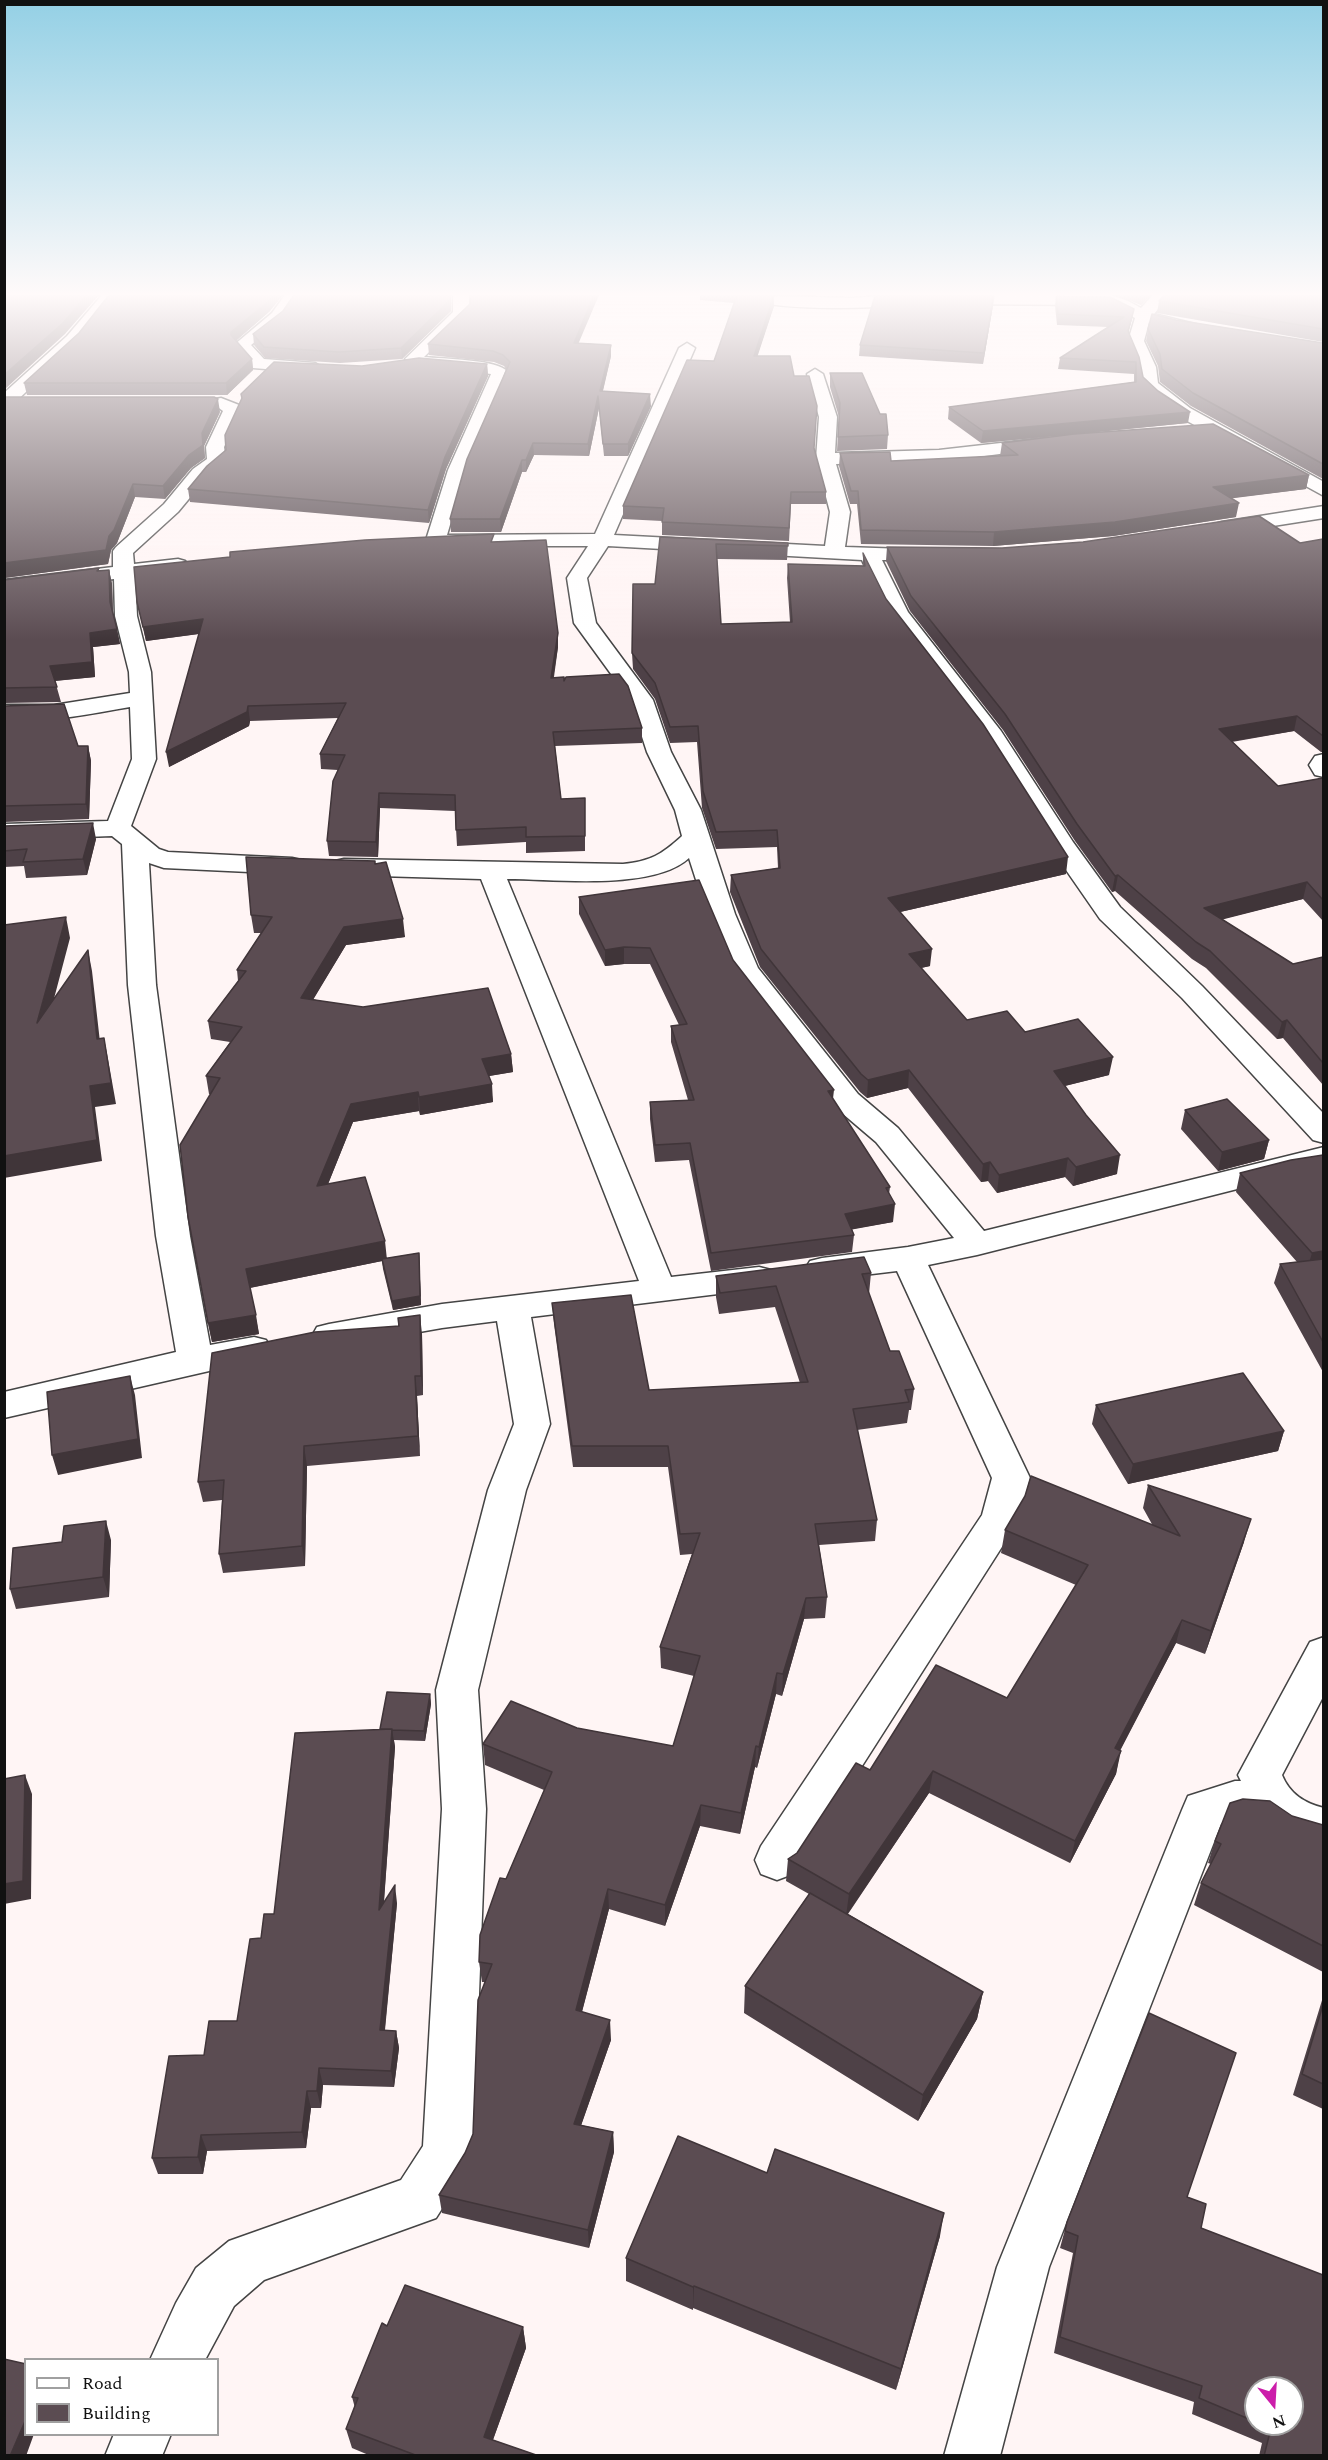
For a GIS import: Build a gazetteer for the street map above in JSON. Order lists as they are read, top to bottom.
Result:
{
  "legend": ["Road", "Building"],
  "north": "bottom"
}
